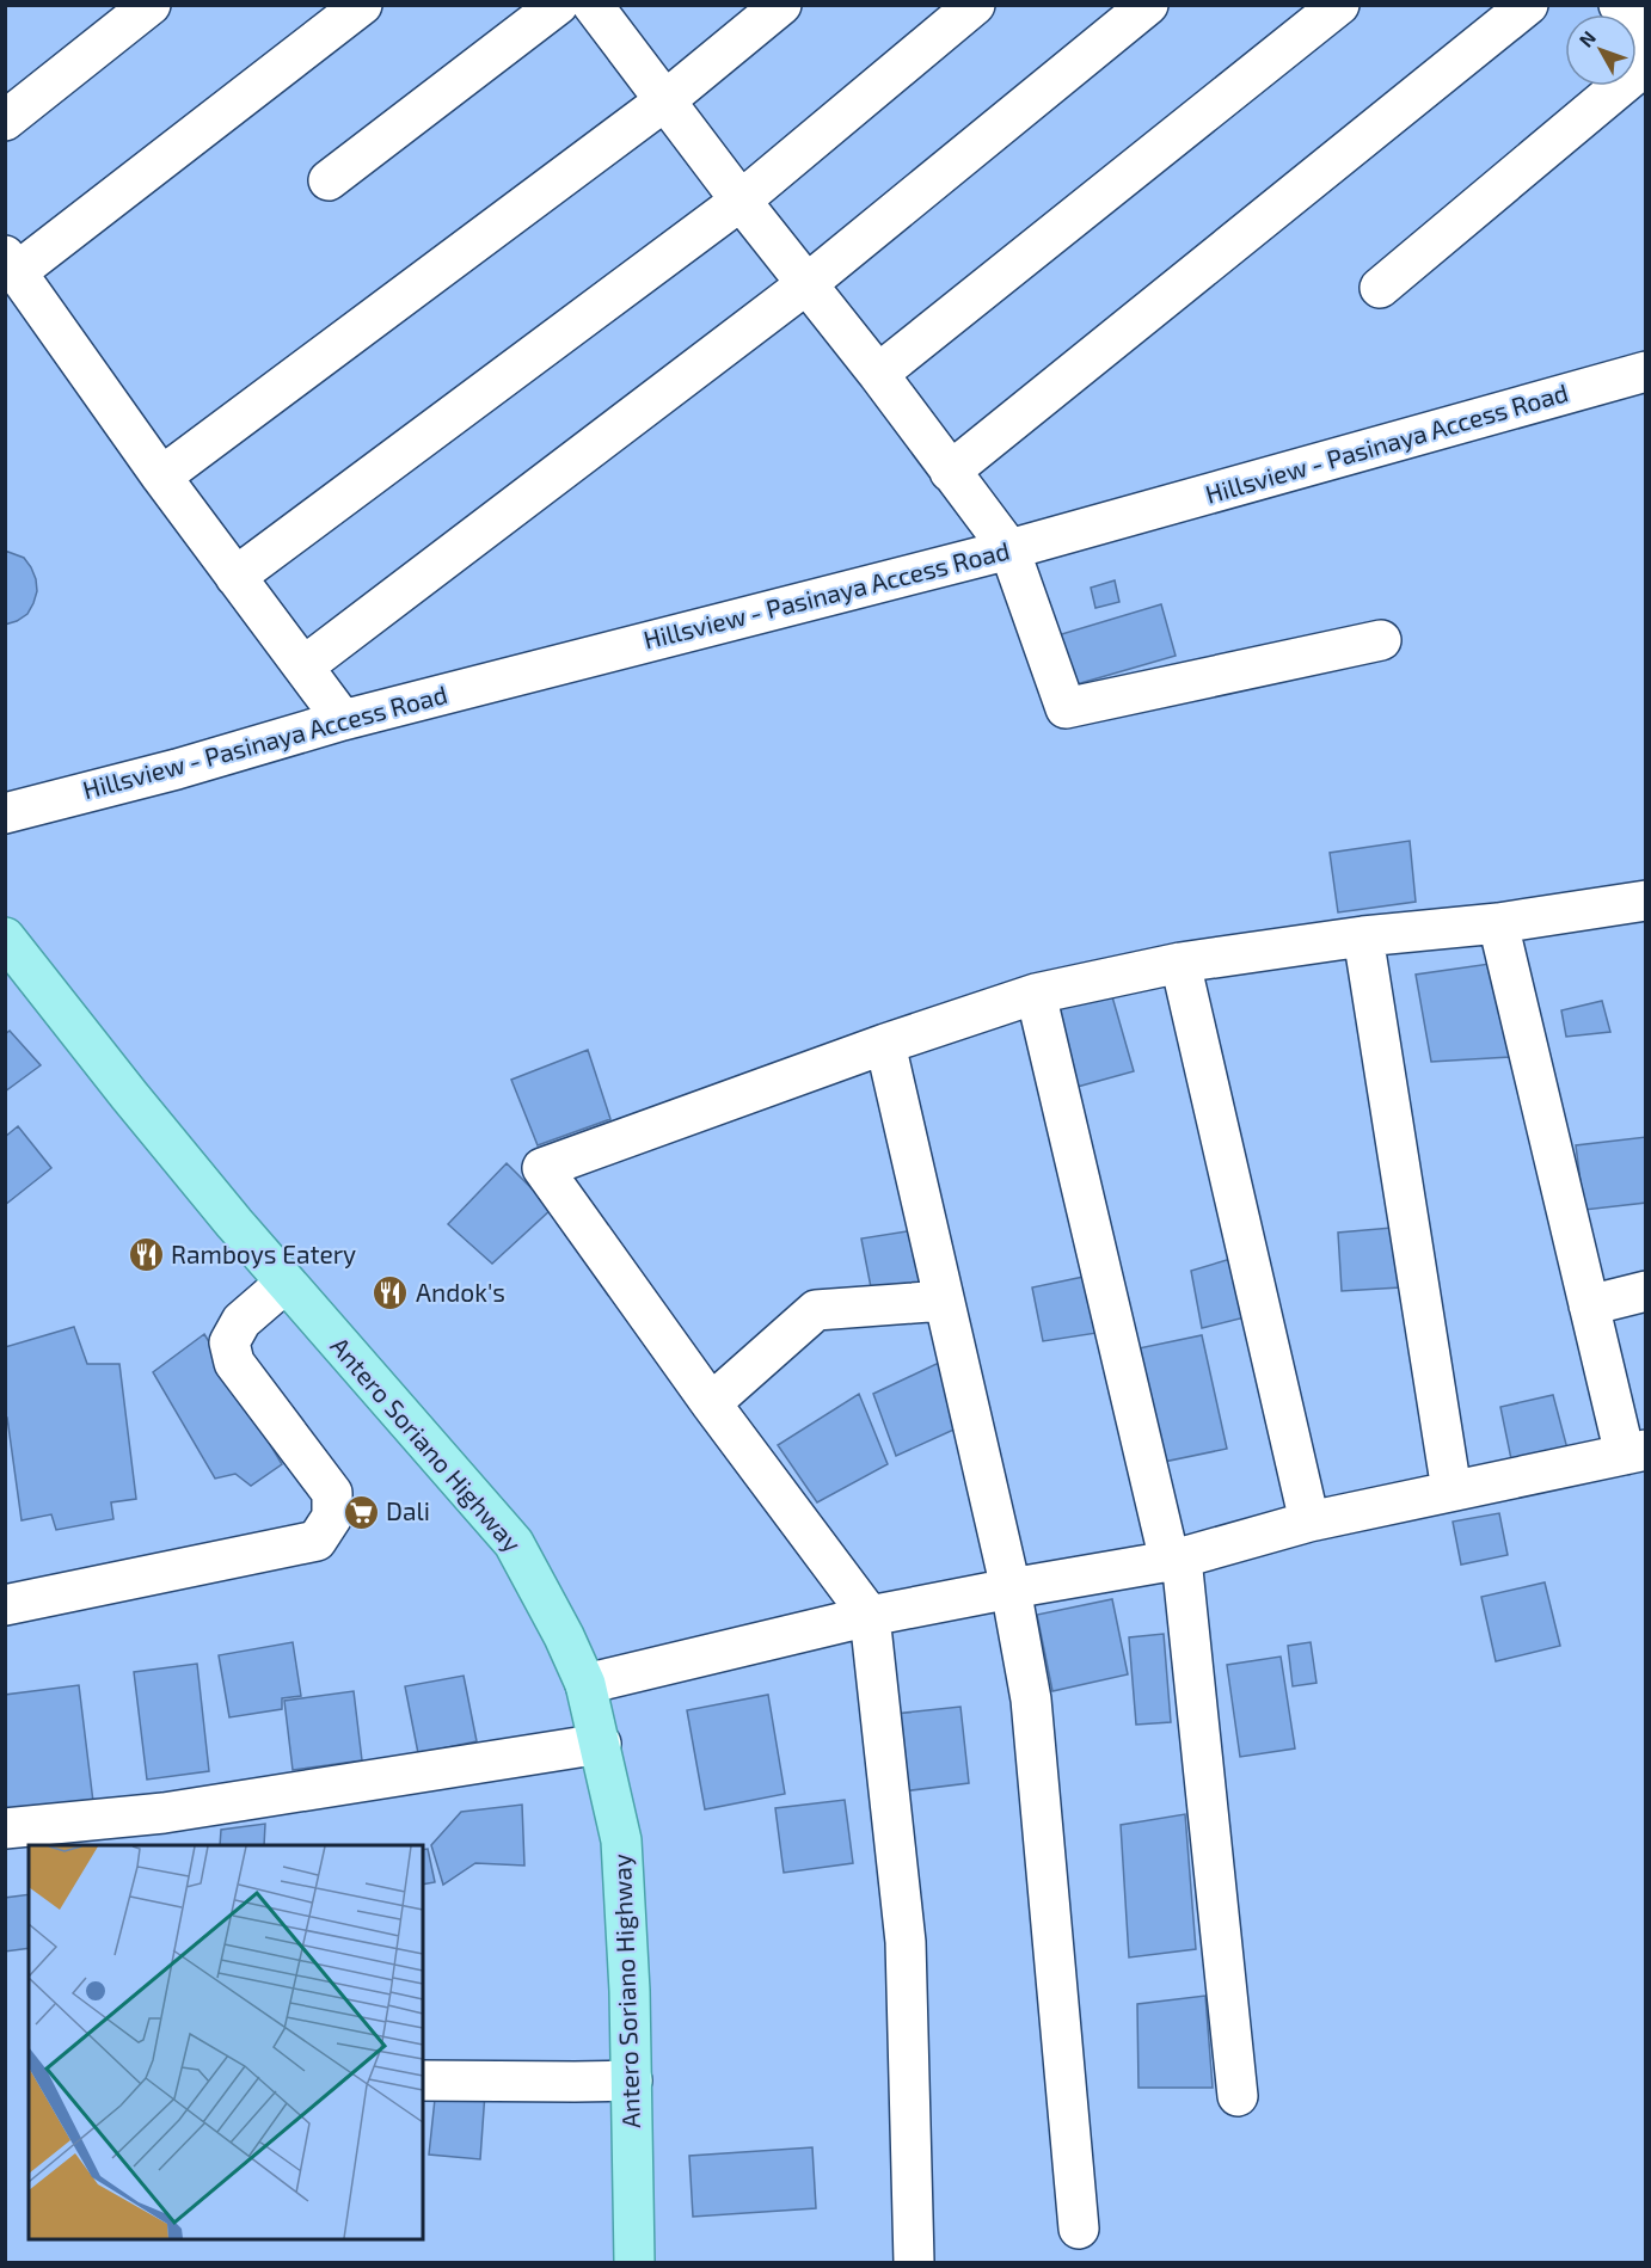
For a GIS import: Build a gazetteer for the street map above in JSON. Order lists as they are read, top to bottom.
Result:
{
  "streets": {
    "main road": ["Antero Soriano Highway"],
    "street": ["Hillsview - Pasinaya Access Road"]
  },
  "places": {
    "restaurant": ["Ramboys Eatery", "Andok's"],
    "supermarket": ["Dali"]
  },
  "north": "top left"
}
